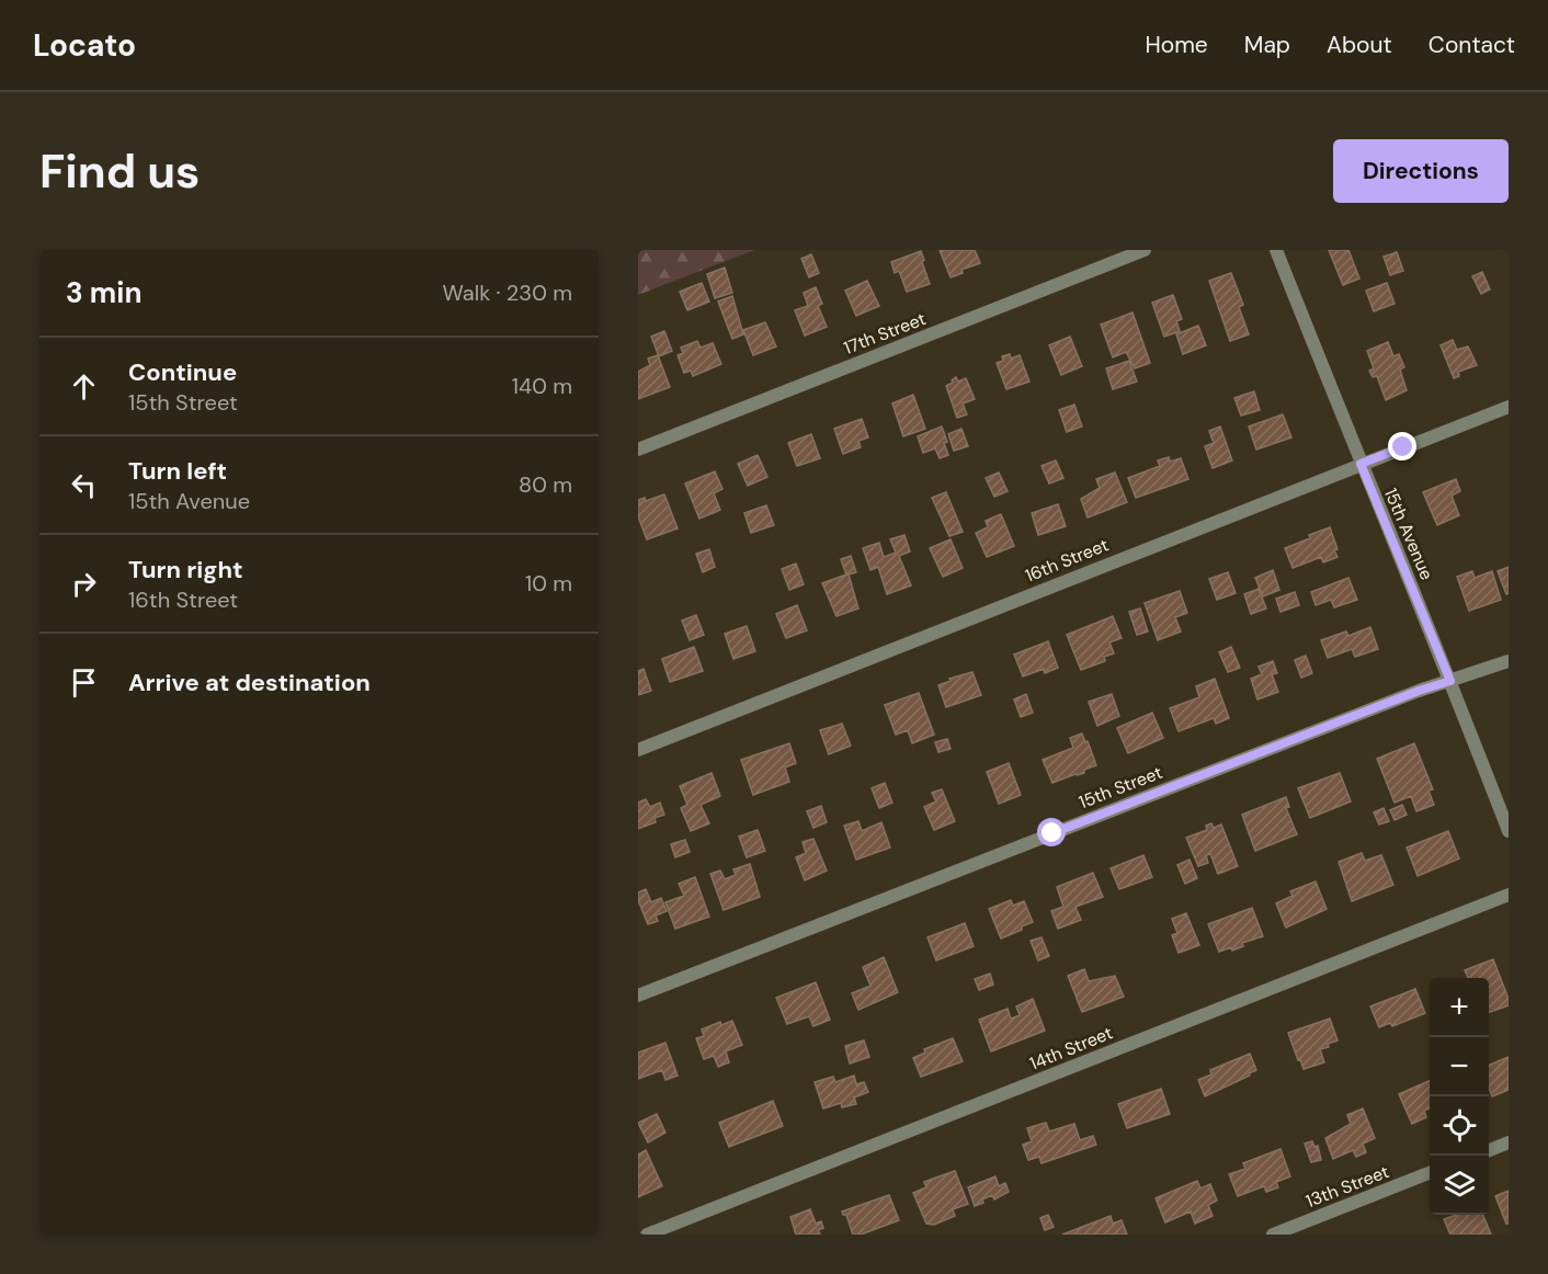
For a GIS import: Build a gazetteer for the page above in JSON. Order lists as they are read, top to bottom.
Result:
{
  "streets": {
    "street": [
      "17th Street",
      "15th Avenue",
      "16th Street",
      "15th Street",
      "14th Street",
      "13th Street"
    ]
  },
  "crossings": [
    ["15th Avenue", "16th Street"],
    ["15th Avenue", "15th Street"]
  ],
  "page": {
    "header": "Locato",
    "nav": [
      "Home",
      "Map",
      "About",
      "Contact"
    ],
    "buttons": "Directions",
    "title": "Find us",
    "heading": ["3 min", "Walk · 230 m"],
    "list": [
      ["Continue", "15th Street", "140 m"],
      ["Turn left", "15th Avenue", "80 m"],
      ["Turn right", "16th Street", "10 m"],
      "Arrive at destination"
    ],
    "map_buttons": ["+", "−"]
  }
}
